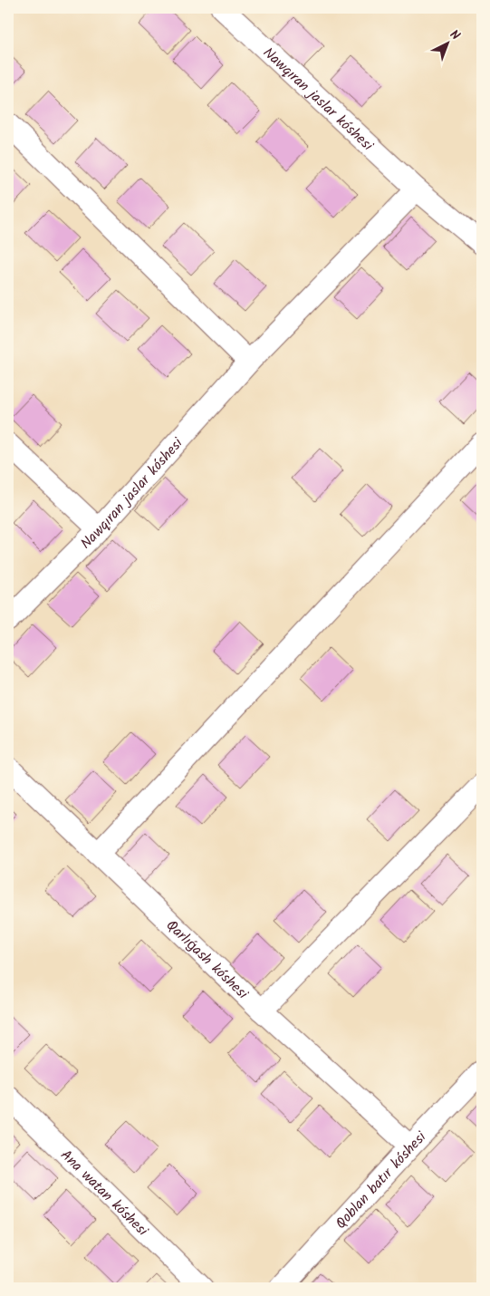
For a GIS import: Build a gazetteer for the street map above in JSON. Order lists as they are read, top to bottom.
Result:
{
  "streets": {
    "street": [
      "Nawqıran jaslar kóshesi",
      "Qarlıǵash kóshesi",
      "Qoblan batır kóshesi",
      "Ana watan kóshesi"
    ]
  },
  "crossings": [
    ["Qarlıǵash kóshesi", "Qoblan batır kóshesi"]
  ],
  "north": "top right"
}
